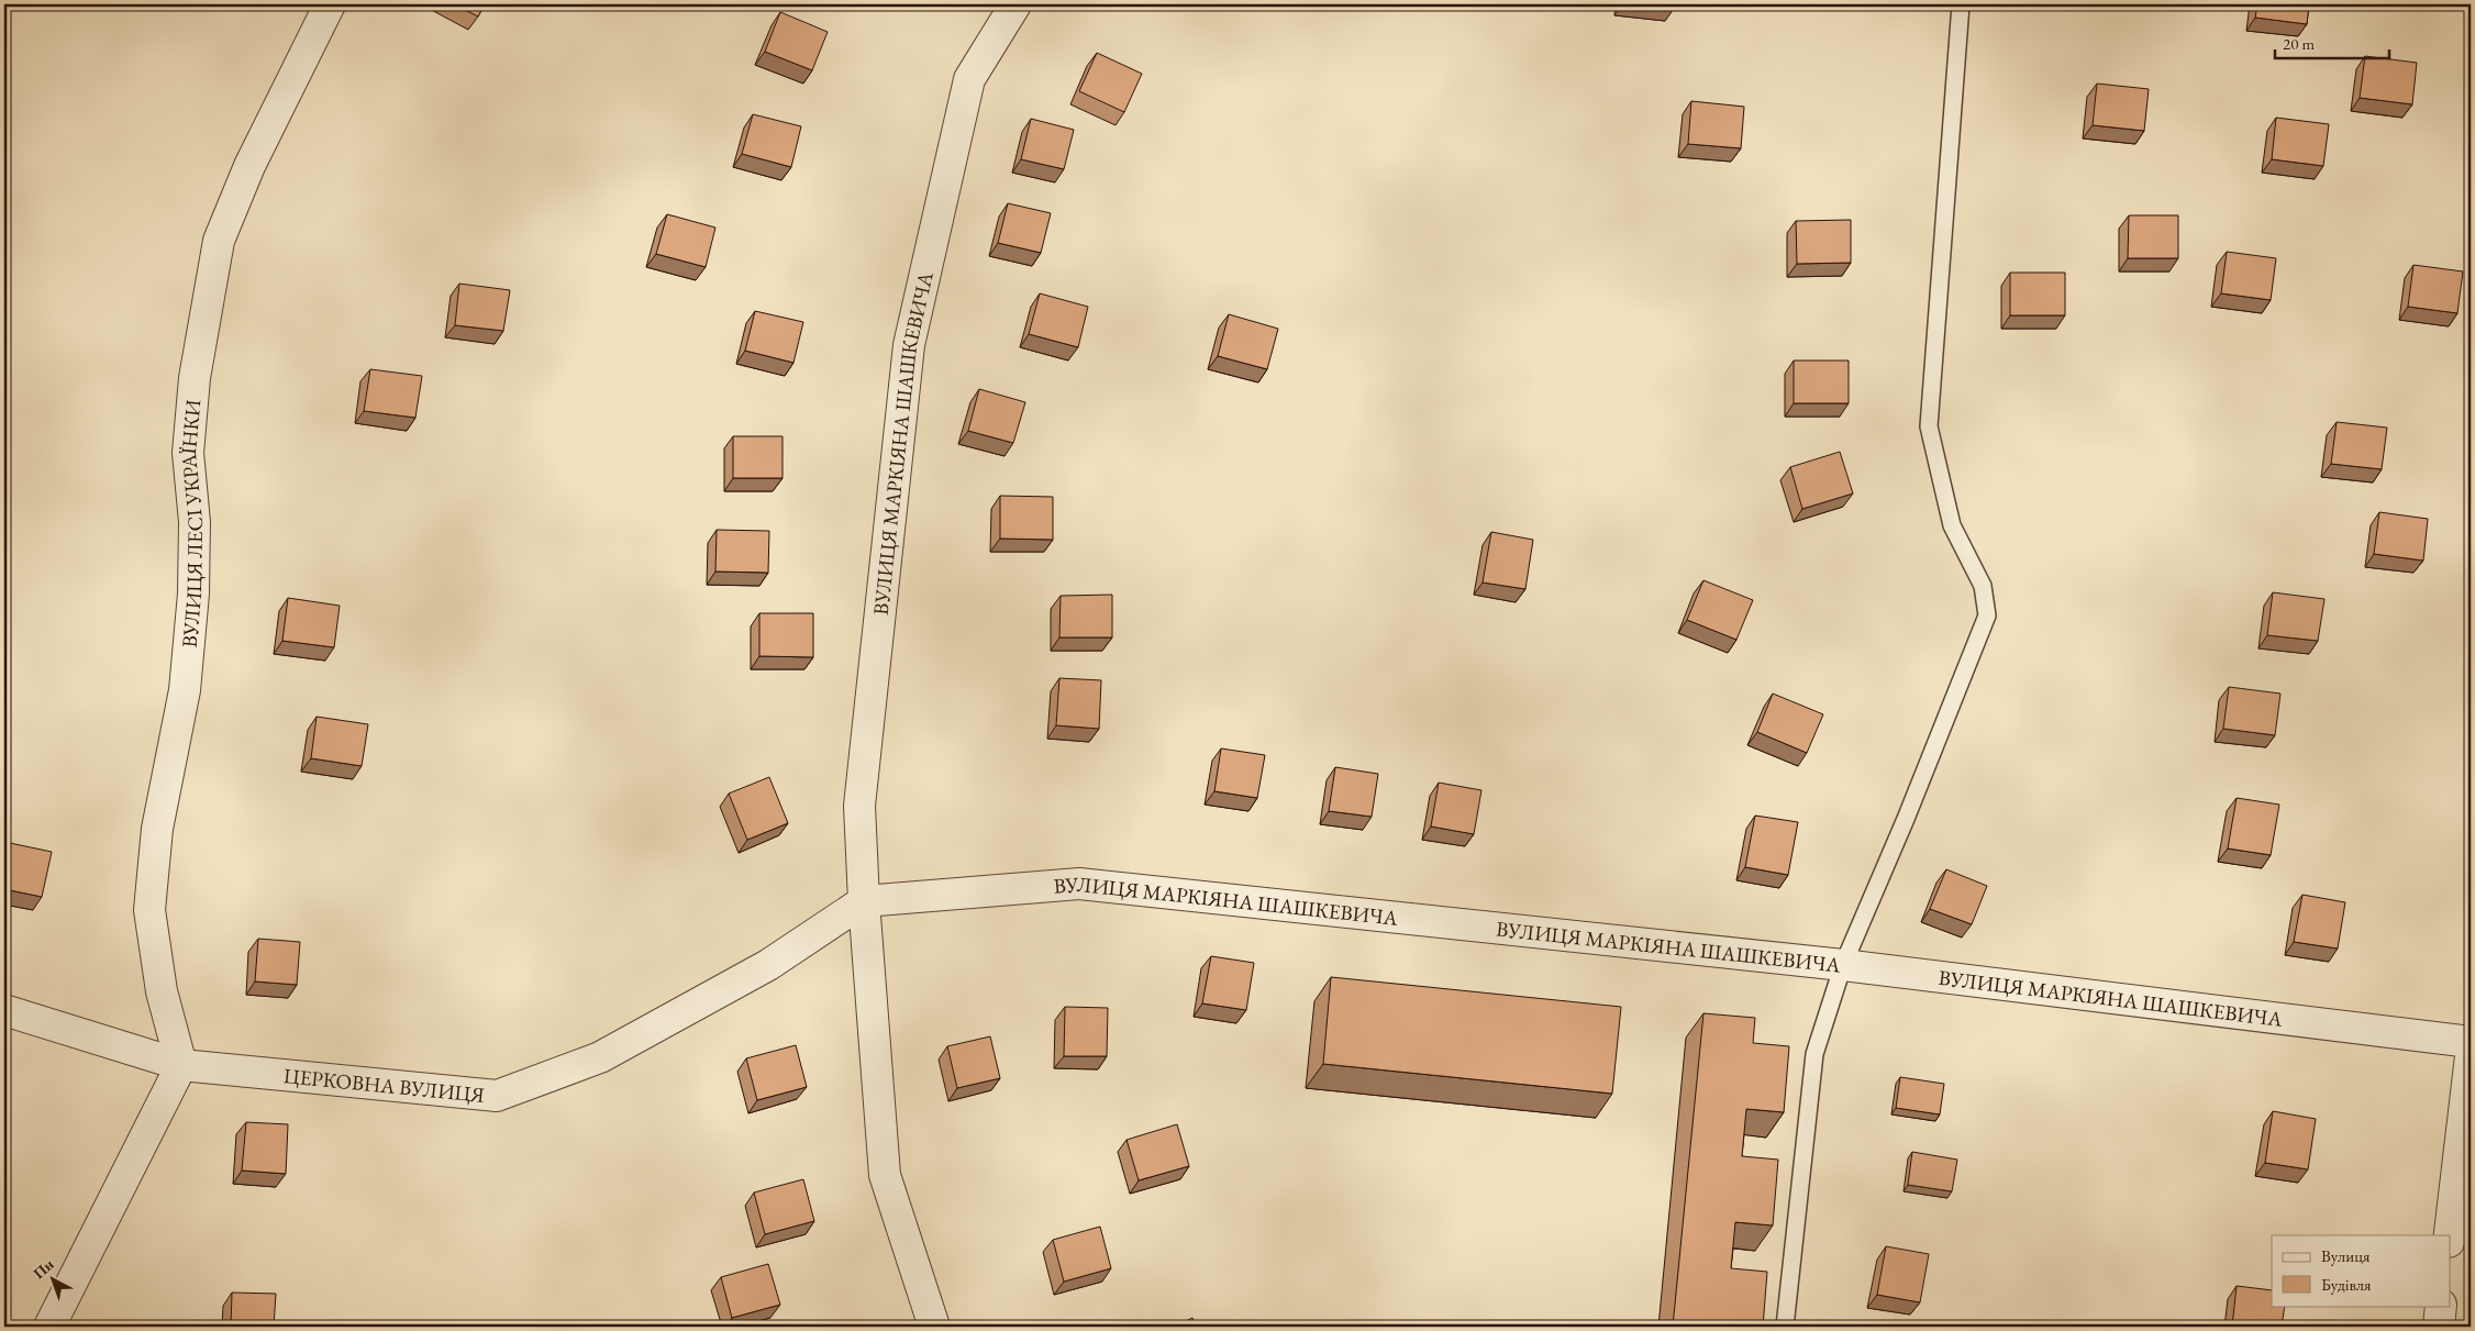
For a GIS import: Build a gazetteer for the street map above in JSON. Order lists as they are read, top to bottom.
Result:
{
  "streets": {
    "street": ["ВУЛИЦЯ МАРКІЯНА ШАШКЕВИЧА", "ВУЛИЦЯ ЛЕСІ УКРАЇНКИ", "ЦЕРКОВНА ВУЛИЦЯ"]
  },
  "crossings": [
    ["ВУЛИЦЯ МАРКІЯНА ШАШКЕВИЧА", "ЦЕРКОВНА ВУЛИЦЯ"],
    ["ВУЛИЦЯ ЛЕСІ УКРАЇНКИ", "ЦЕРКОВНА ВУЛИЦЯ"]
  ],
  "legend": ["Вулиця", "Будівля"],
  "scale_bar": "20 m",
  "north": "top left"
}
